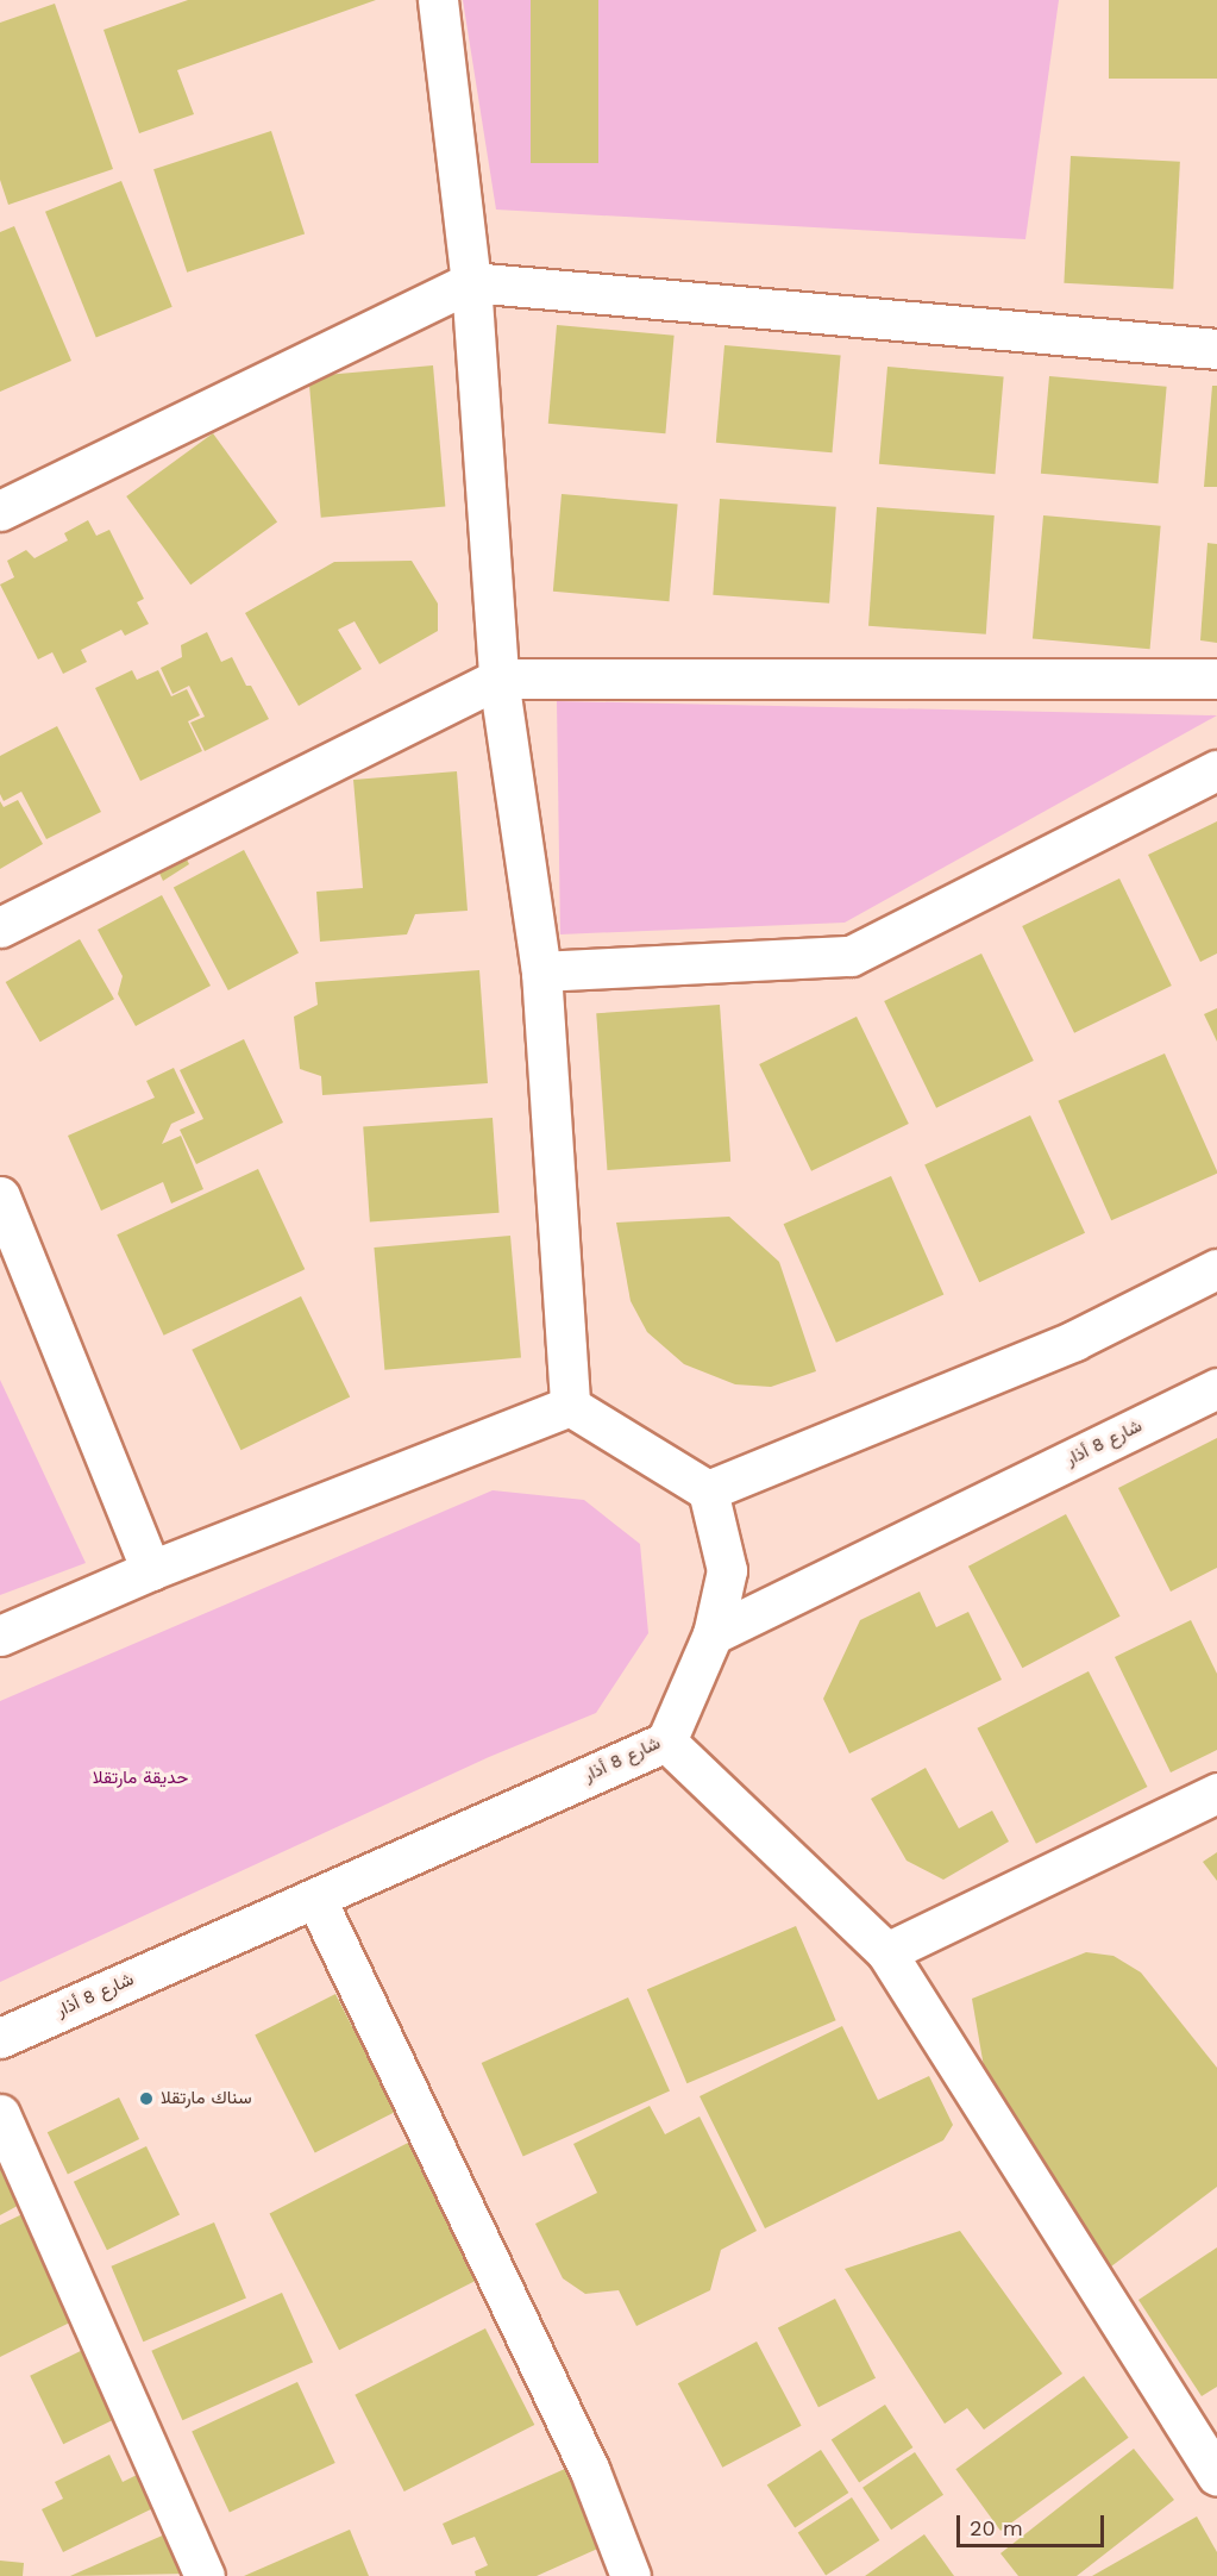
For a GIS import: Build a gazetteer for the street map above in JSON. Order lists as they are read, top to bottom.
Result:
{
  "streets": {
    "street": ["شارع 8 أذار"]
  },
  "parks": ["حديقة مارتقلا"],
  "places": ["سناك مارتقلا"],
  "scale_bar": "20 m"
}
